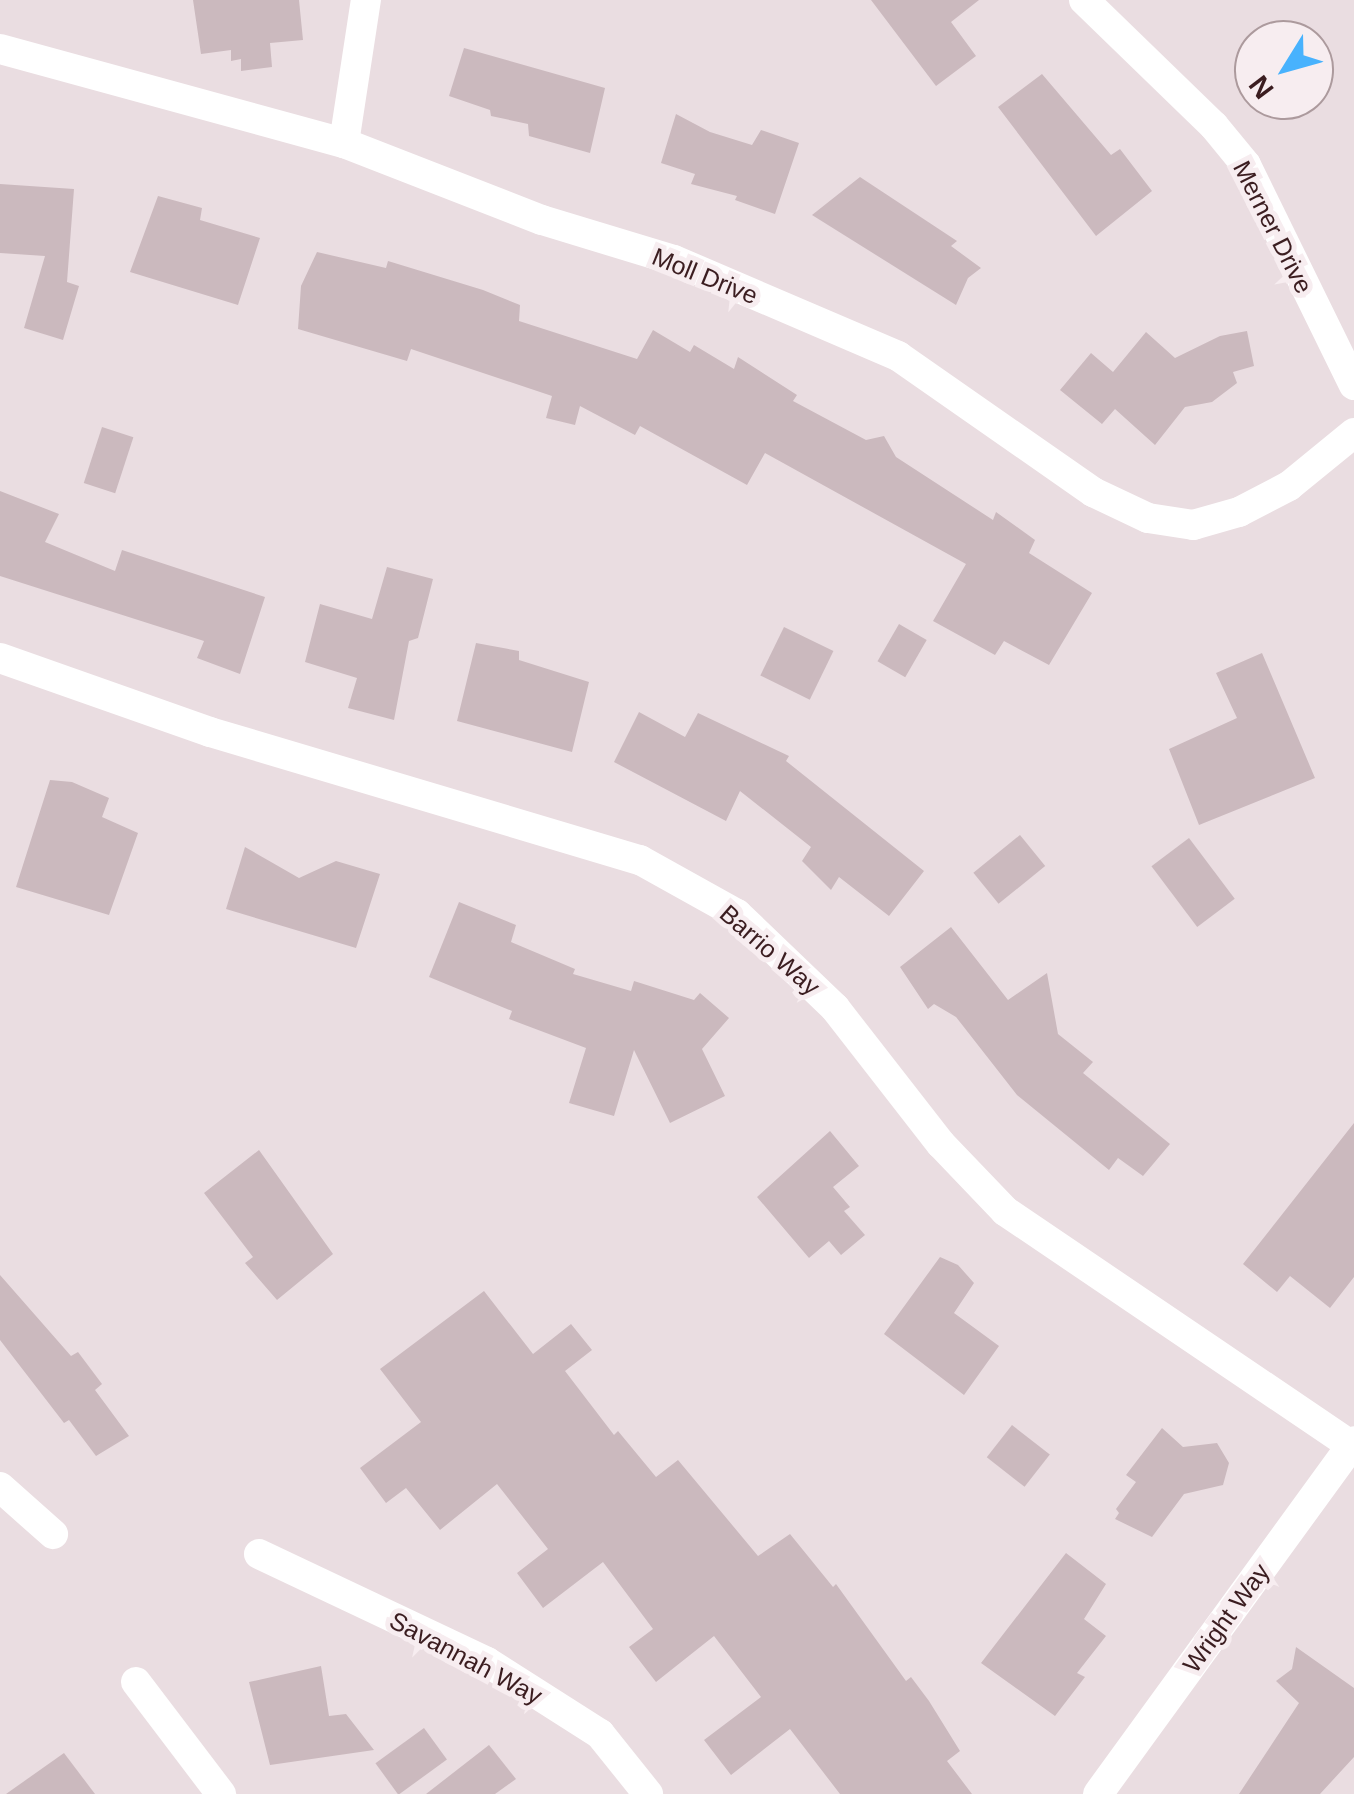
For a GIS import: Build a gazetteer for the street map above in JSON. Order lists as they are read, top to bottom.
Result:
{
  "streets": {
    "street": [
      "Merner Drive",
      "Moll Drive",
      "Barrio Way",
      "Wright Way",
      "Savannah Way"
    ]
  },
  "crossings": [
    ["Barrio Way", "Wright Way"]
  ],
  "north": "bottom left"
}
